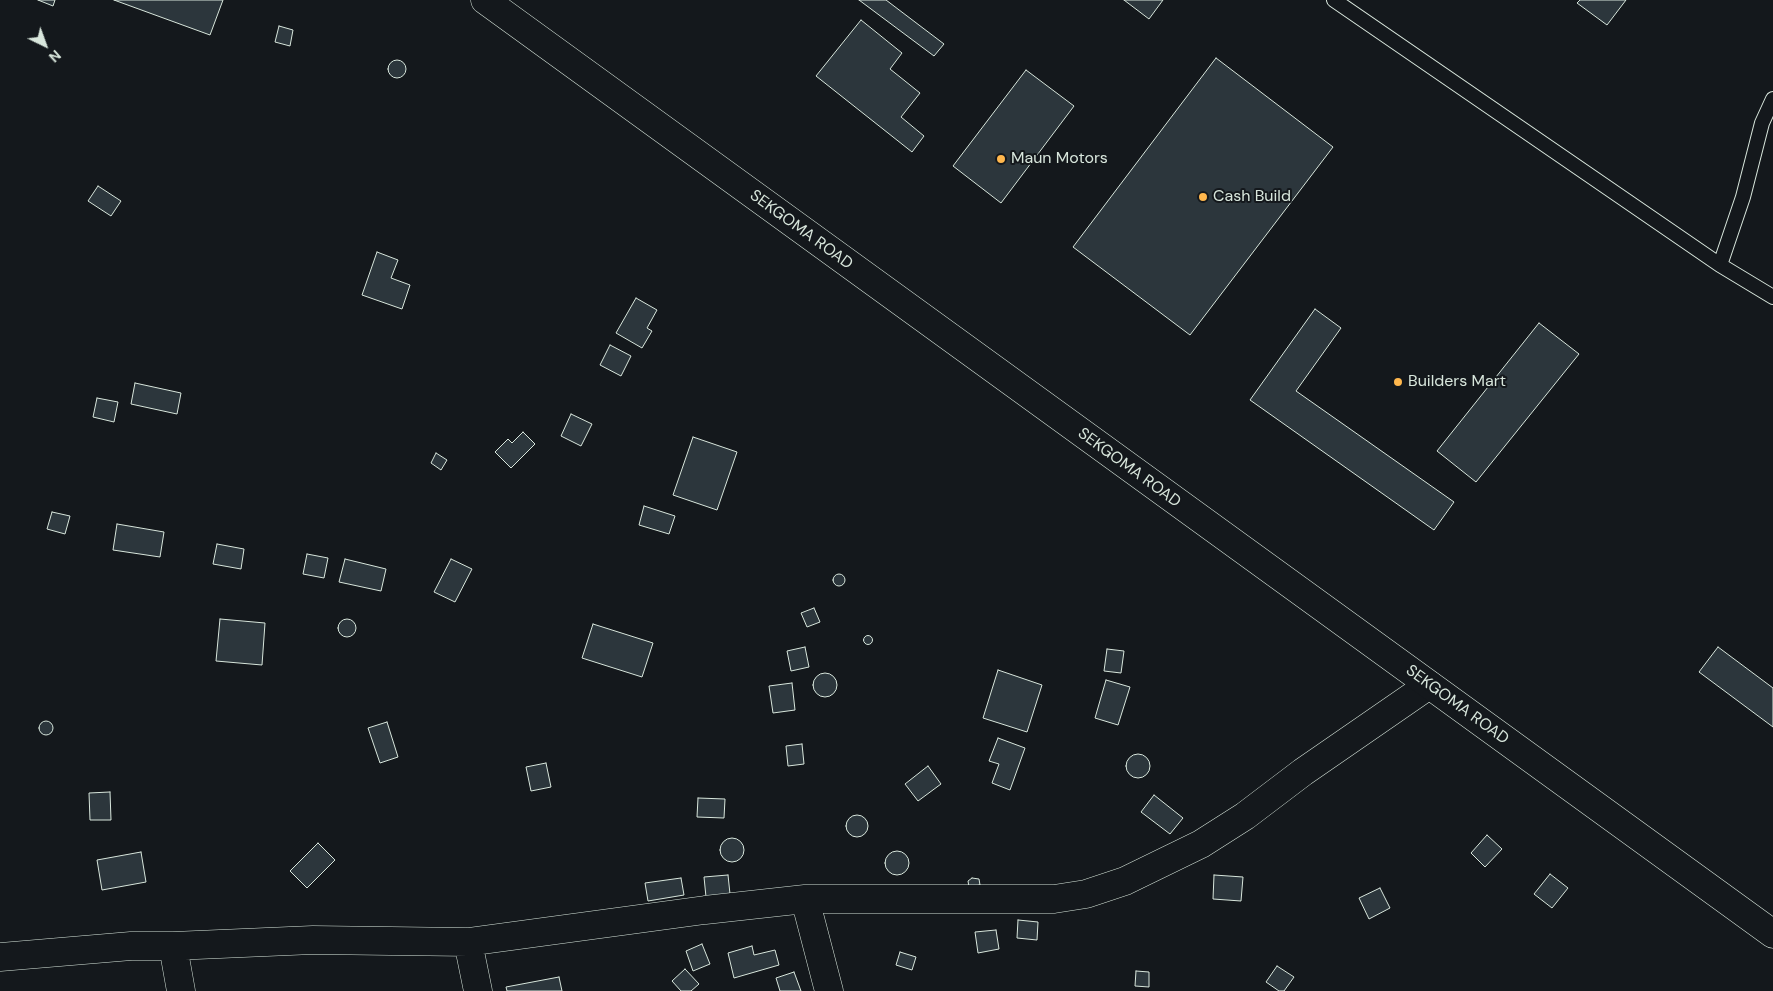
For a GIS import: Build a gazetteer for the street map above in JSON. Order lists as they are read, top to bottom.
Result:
{
  "streets": {
    "main road": ["SEKGOMA ROAD"]
  },
  "places": ["Maun Motors", "Cash Build", "Builders Mart"],
  "north": "bottom right"
}
